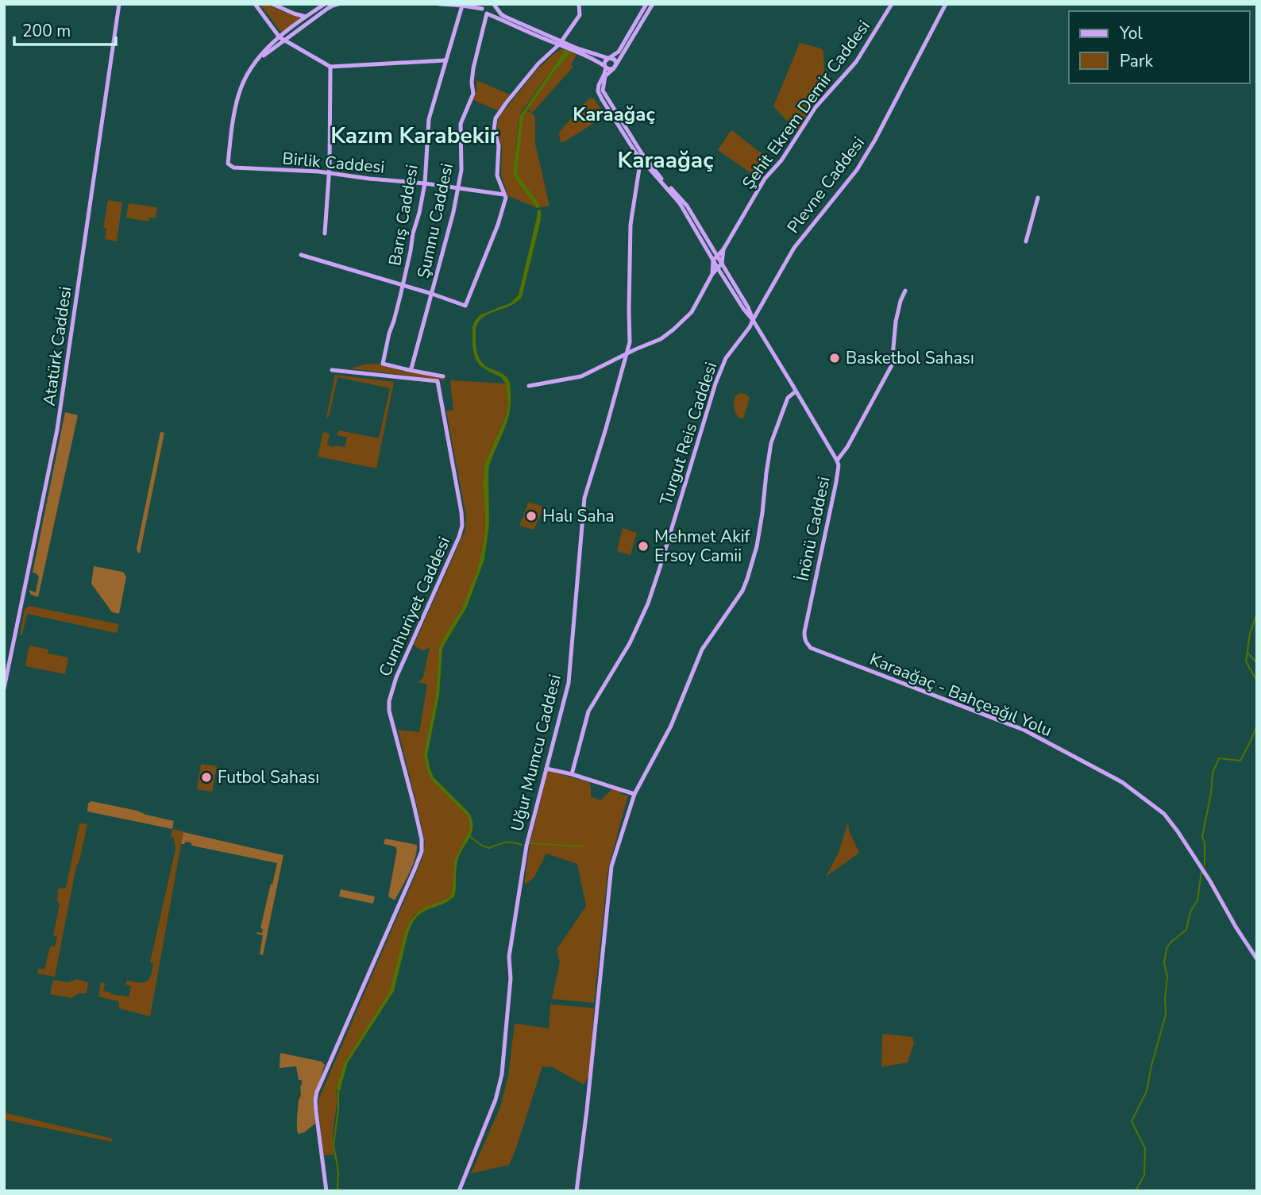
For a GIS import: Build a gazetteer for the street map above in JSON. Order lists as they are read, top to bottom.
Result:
{
  "streets": {
    "street": [
      "Şehit Ekrem Demir Caddesi",
      "Birlik Caddesi",
      "Plevne Caddesi",
      "Barış Caddesi",
      "Şumnu Caddesi",
      "Atatürk Caddesi",
      "Turgut Reis Caddesi",
      "İnönü Caddesi",
      "Cumhuriyet Caddesi",
      "Karaağaç - Bahçeağıl Yolu",
      "Uğur Mumcu Caddesi"
    ]
  },
  "crossings": [
    ["Şehit Ekrem Demir Caddesi", "İnönü Caddesi"],
    ["Birlik Caddesi", "Barış Caddesi"],
    ["Birlik Caddesi", "Şumnu Caddesi"],
    ["Plevne Caddesi", "Turgut Reis Caddesi"],
    ["Plevne Caddesi", "İnönü Caddesi"],
    ["Turgut Reis Caddesi", "İnönü Caddesi"],
    ["İnönü Caddesi", "Karaağaç - Bahçeağıl Yolu"],
    ["İnönü Caddesi", "Uğur Mumcu Caddesi"]
  ],
  "districts": ["Karaağaç", "Kazım Karabekir", "Karaağaç"],
  "places": [
    "Basketbol Sahası",
    "Halı Saha",
    "Mehmet Akif Ersoy Camii",
    "Futbol Sahası"
  ],
  "legend": ["Yol", "Park"],
  "scale_bar": "200 m"
}
